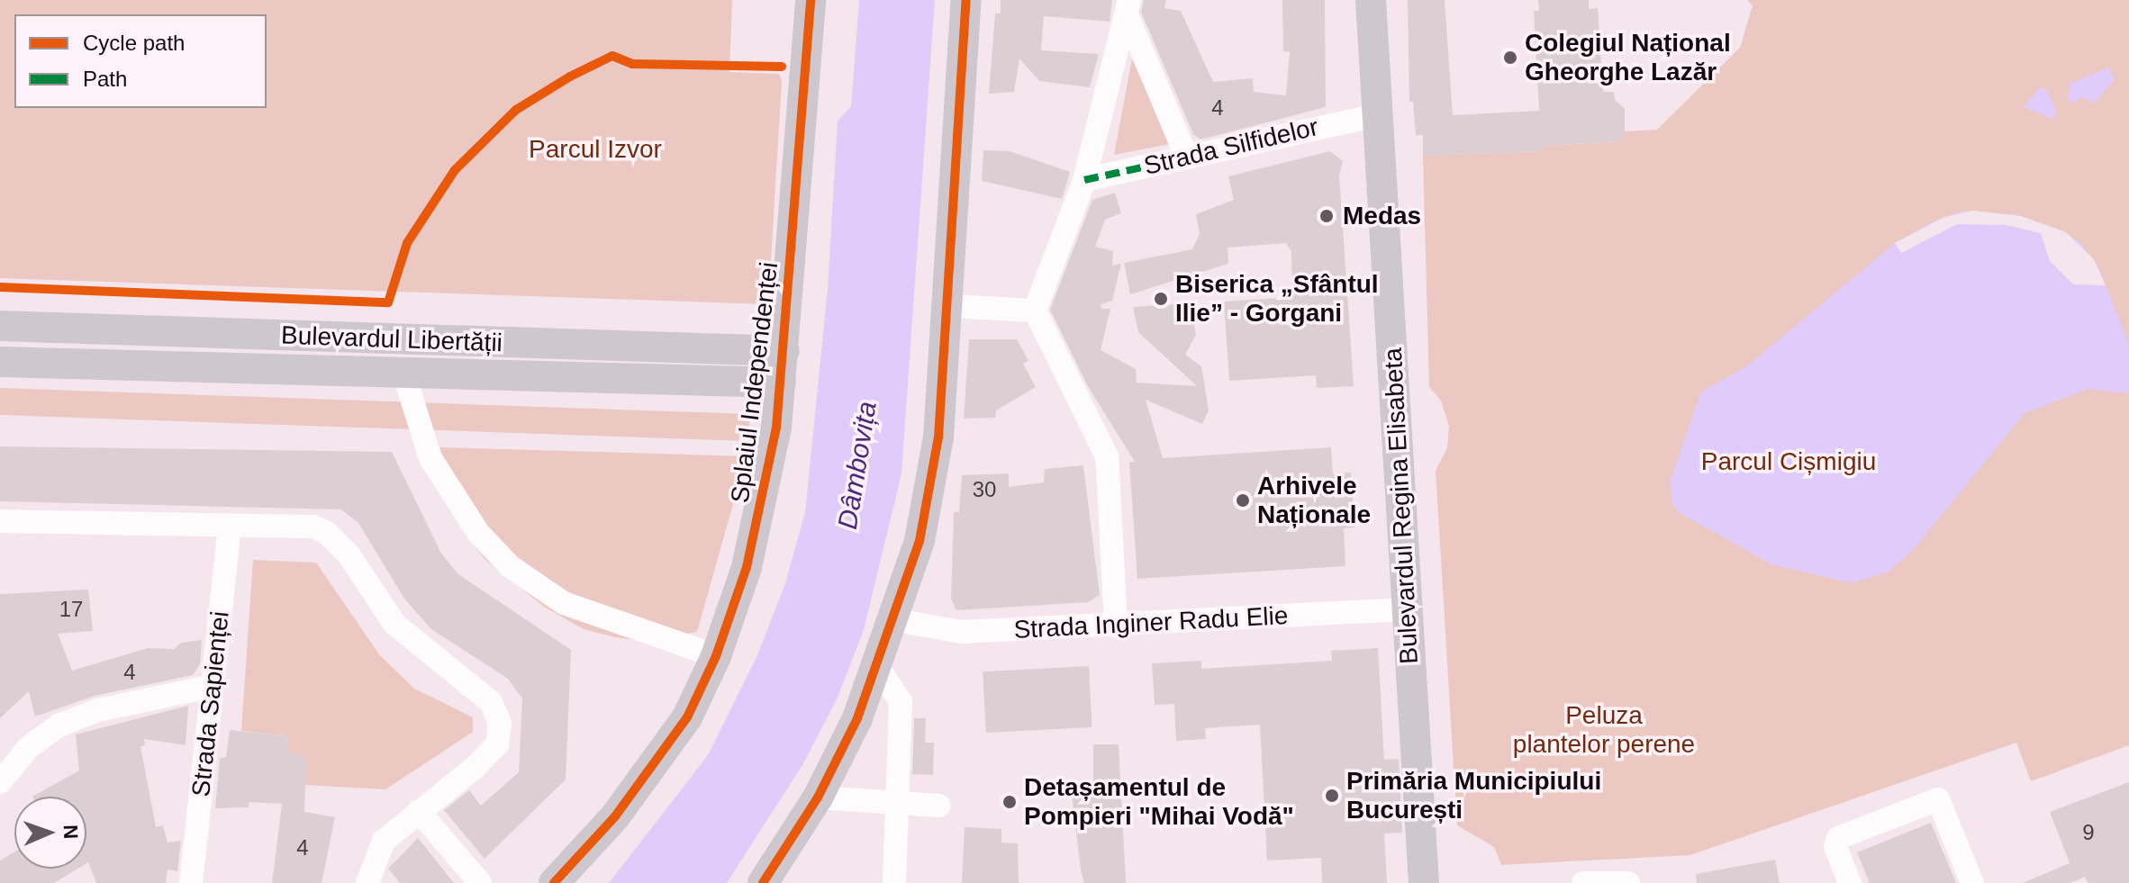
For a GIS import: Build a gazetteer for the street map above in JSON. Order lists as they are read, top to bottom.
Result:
{
  "streets": {
    "main road": ["Bulevardul Libertății", "Splaiul Independenței", "Bulevardul Regina Elisabeta"],
    "street": ["Strada Silfidelor", "Strada Inginer Radu Elie", "Strada Sapienței"]
  },
  "crossings": [
    ["Strada Silfidelor", "Bulevardul Regina Elisabeta"],
    ["Bulevardul Libertății", "Splaiul Independenței"],
    ["Bulevardul Regina Elisabeta", "Strada Inginer Radu Elie"]
  ],
  "water": ["Dâmbovița"],
  "parks": ["Parcul Izvor", "Parcul Cișmigiu", "Peluza plantelor perene"],
  "places": [
    "Colegiul Național Gheorghe Lazăr",
    "Medas",
    "Biserica „Sfântul Ilie” - Gorgani",
    "Arhivele Naționale",
    "Primăria Municipiului București",
    "Detașamentul de Pompieri \"Mihai Vodă\""
  ],
  "house_numbers": [
    "4",
    "30",
    "17",
    "4",
    "9",
    "4"
  ],
  "legend": ["Cycle path", "Path"],
  "north": "right"
}
